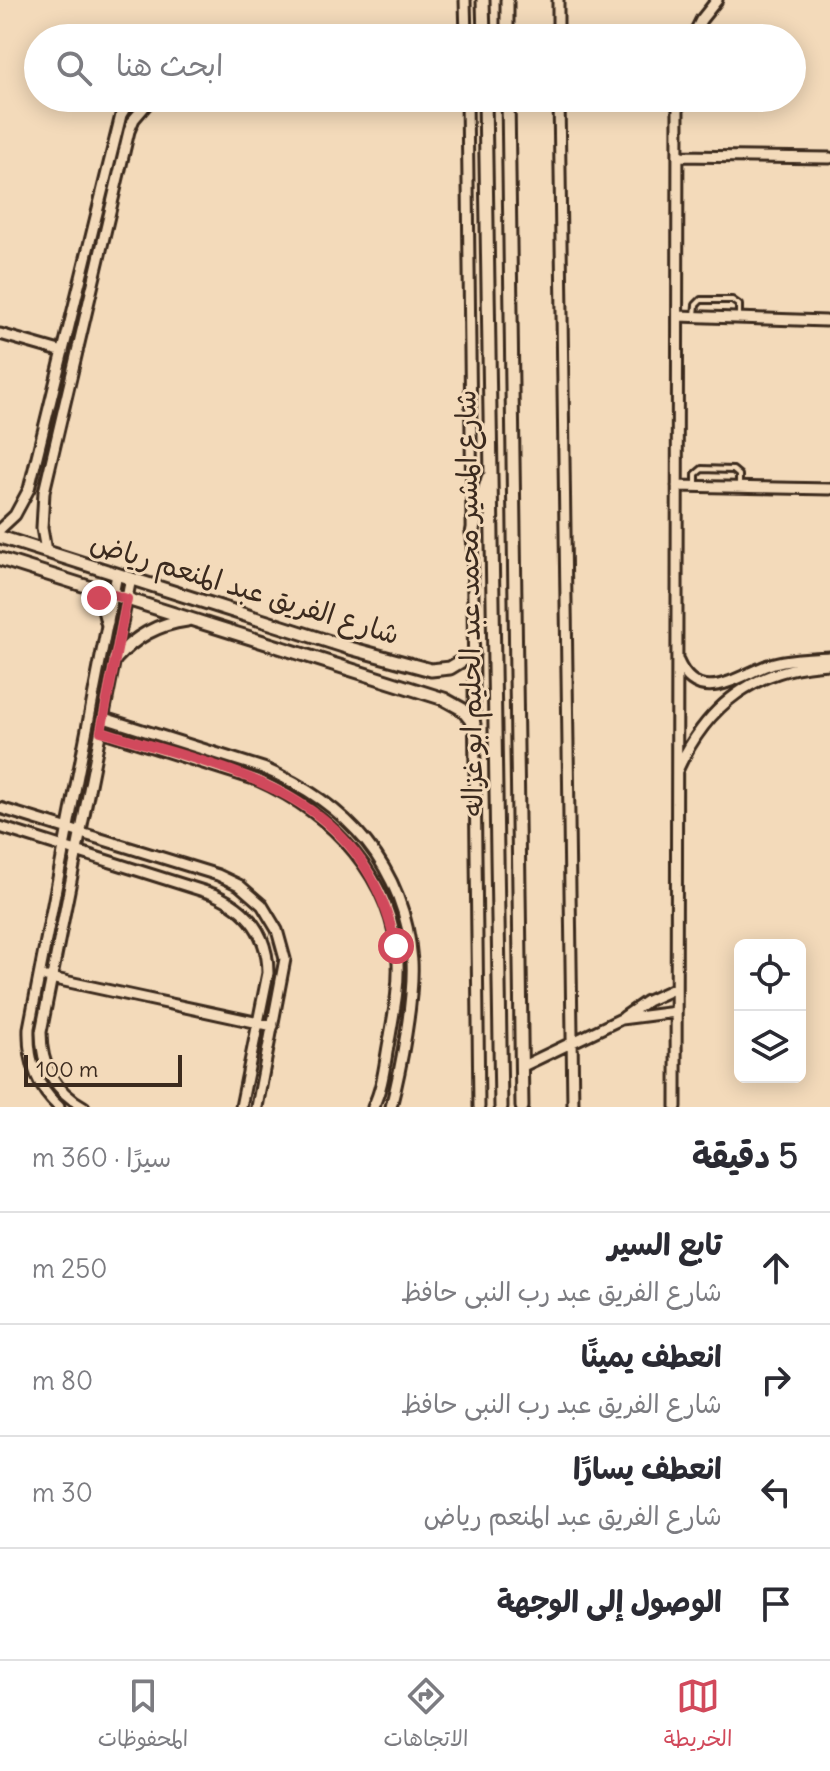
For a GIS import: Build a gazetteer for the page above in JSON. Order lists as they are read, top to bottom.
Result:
{
  "streets": {
    "street": ["شارع الفريق عبد المنعم رياض", "شارع المشير محمد عبد الحليم ابو غزاله"]
  },
  "scale_bar": "100 m",
  "page": {
    "search": "ابحث هنا",
    "scale": "100 m",
    "heading": ["5 دقيقة", "سيرًا · 360 m"],
    "list": [
      ["تابع السير", "شارع الفريق عبد رب النبى حافظ", "250 m"],
      ["انعطف يمينًا", "شارع الفريق عبد رب النبى حافظ", "80 m"],
      ["انعطف يسارًا", "شارع الفريق عبد المنعم رياض", "30 m"],
      "الوصول إلى الوجهة"
    ],
    "nav": ["الخريطة", "الاتجاهات", "المحفوظات"]
  }
}
